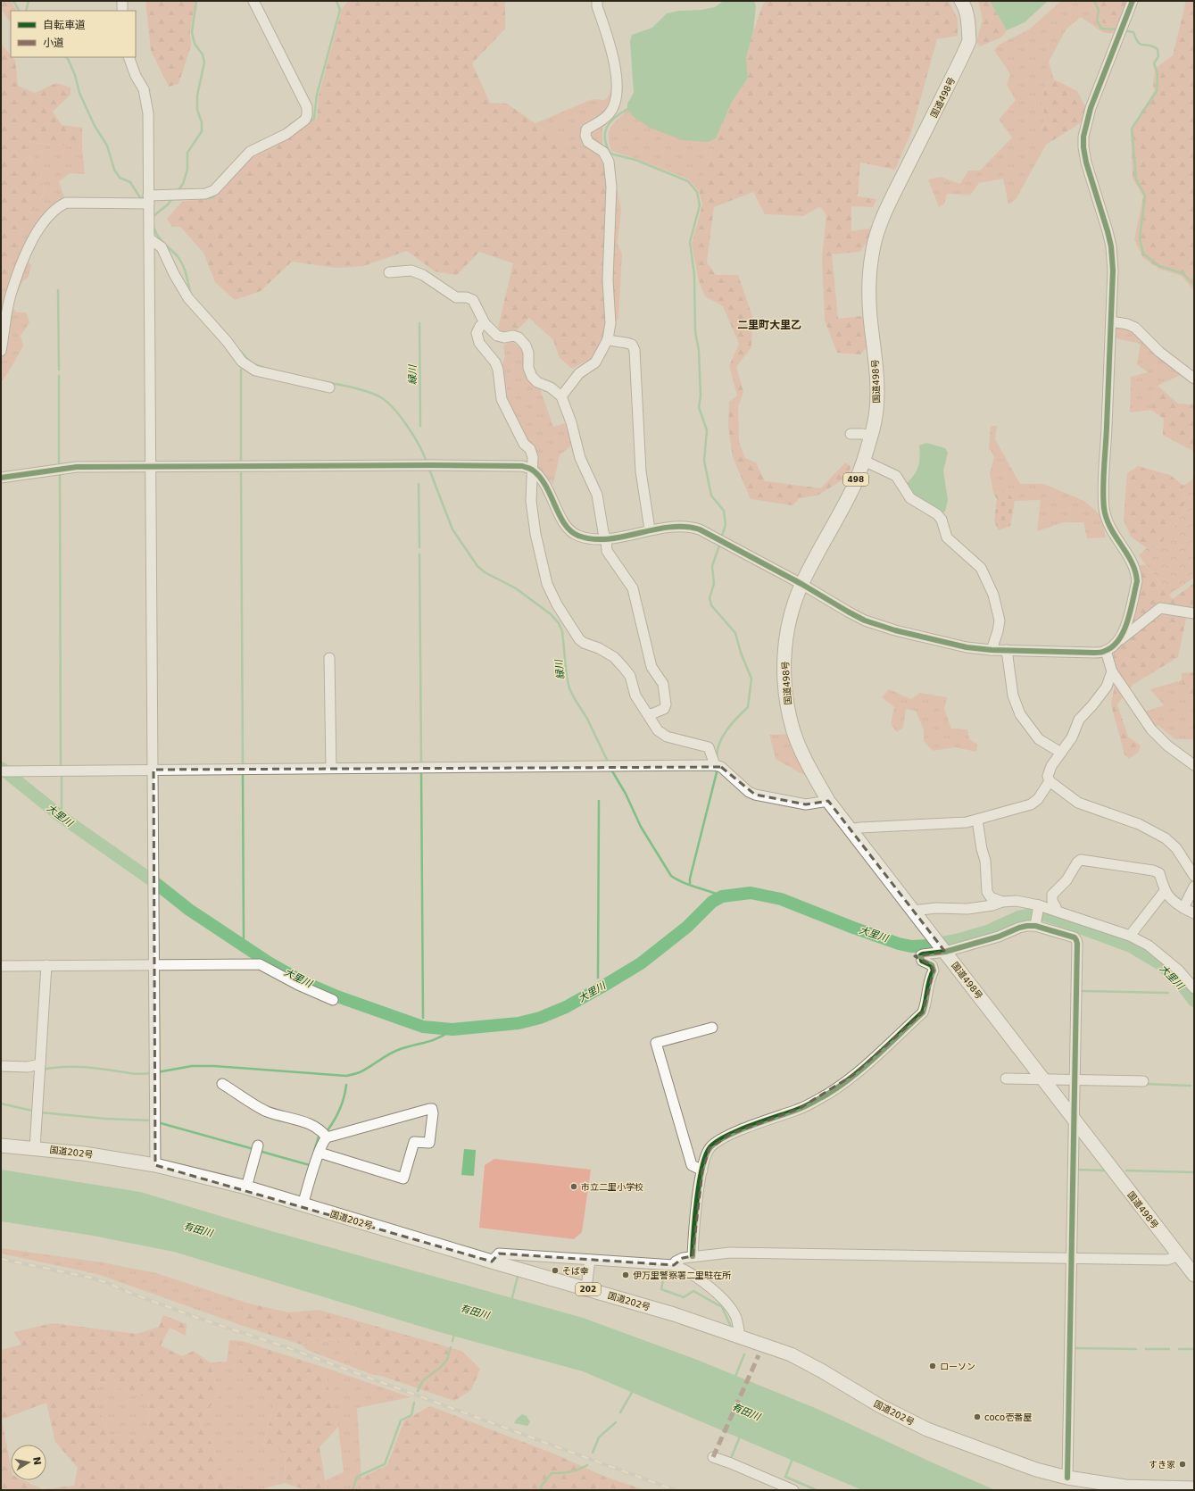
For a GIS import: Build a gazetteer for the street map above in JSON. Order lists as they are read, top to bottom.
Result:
{
  "streets": {
    "highway": [
      "国道498号",
      "498",
      "国道202号",
      "202"
    ]
  },
  "districts": ["二里町大里乙"],
  "water": ["緑川", "大里川", "有田川"],
  "places": [
    "市立二里小学校",
    "そば幸",
    "伊万里警察署二里駐在所",
    "ローソン",
    "coco壱番屋",
    "すき家"
  ],
  "legend": ["自転車道", "小道"],
  "north": "right"
}
